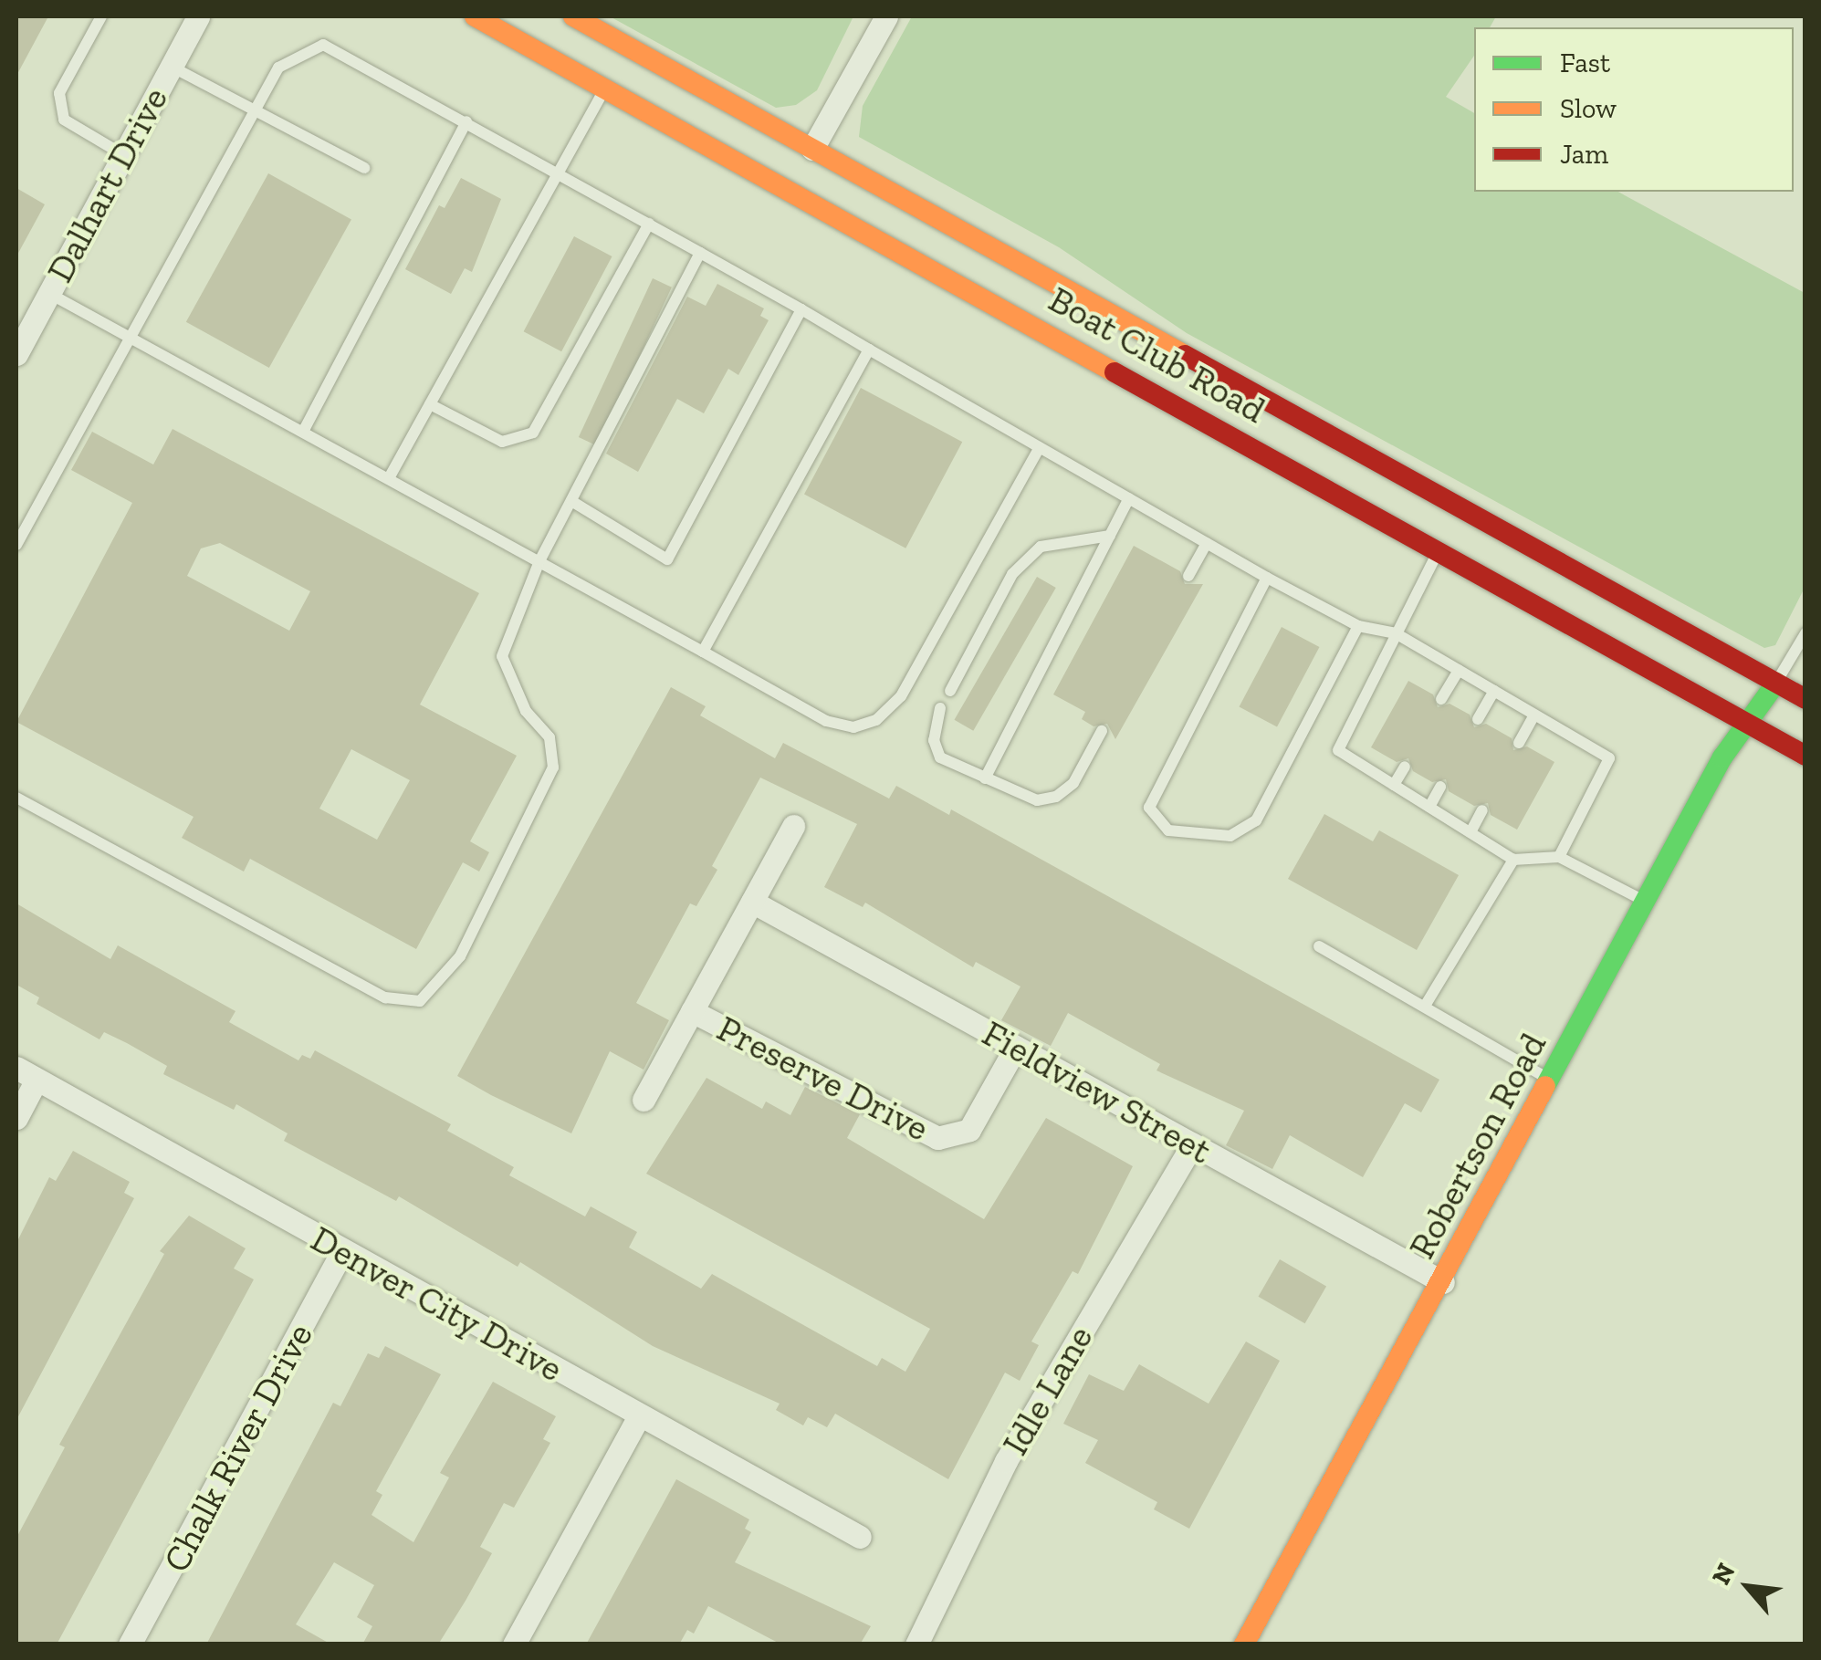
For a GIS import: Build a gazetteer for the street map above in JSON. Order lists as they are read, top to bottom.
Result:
{
  "streets": {
    "main road": ["Boat Club Road", "Robertson Road"],
    "street": [
      "Dalhart Drive",
      "Preserve Drive",
      "Fieldview Street",
      "Denver City Drive",
      "Idle Lane",
      "Chalk River Drive"
    ]
  },
  "crossings": [
    ["Boat Club Road", "Robertson Road"],
    ["Preserve Drive", "Fieldview Street"],
    ["Fieldview Street", "Robertson Road"],
    ["Fieldview Street", "Idle Lane"],
    ["Denver City Drive", "Chalk River Drive"]
  ],
  "legend": ["Fast", "Slow", "Jam"],
  "north": "top left"
}
